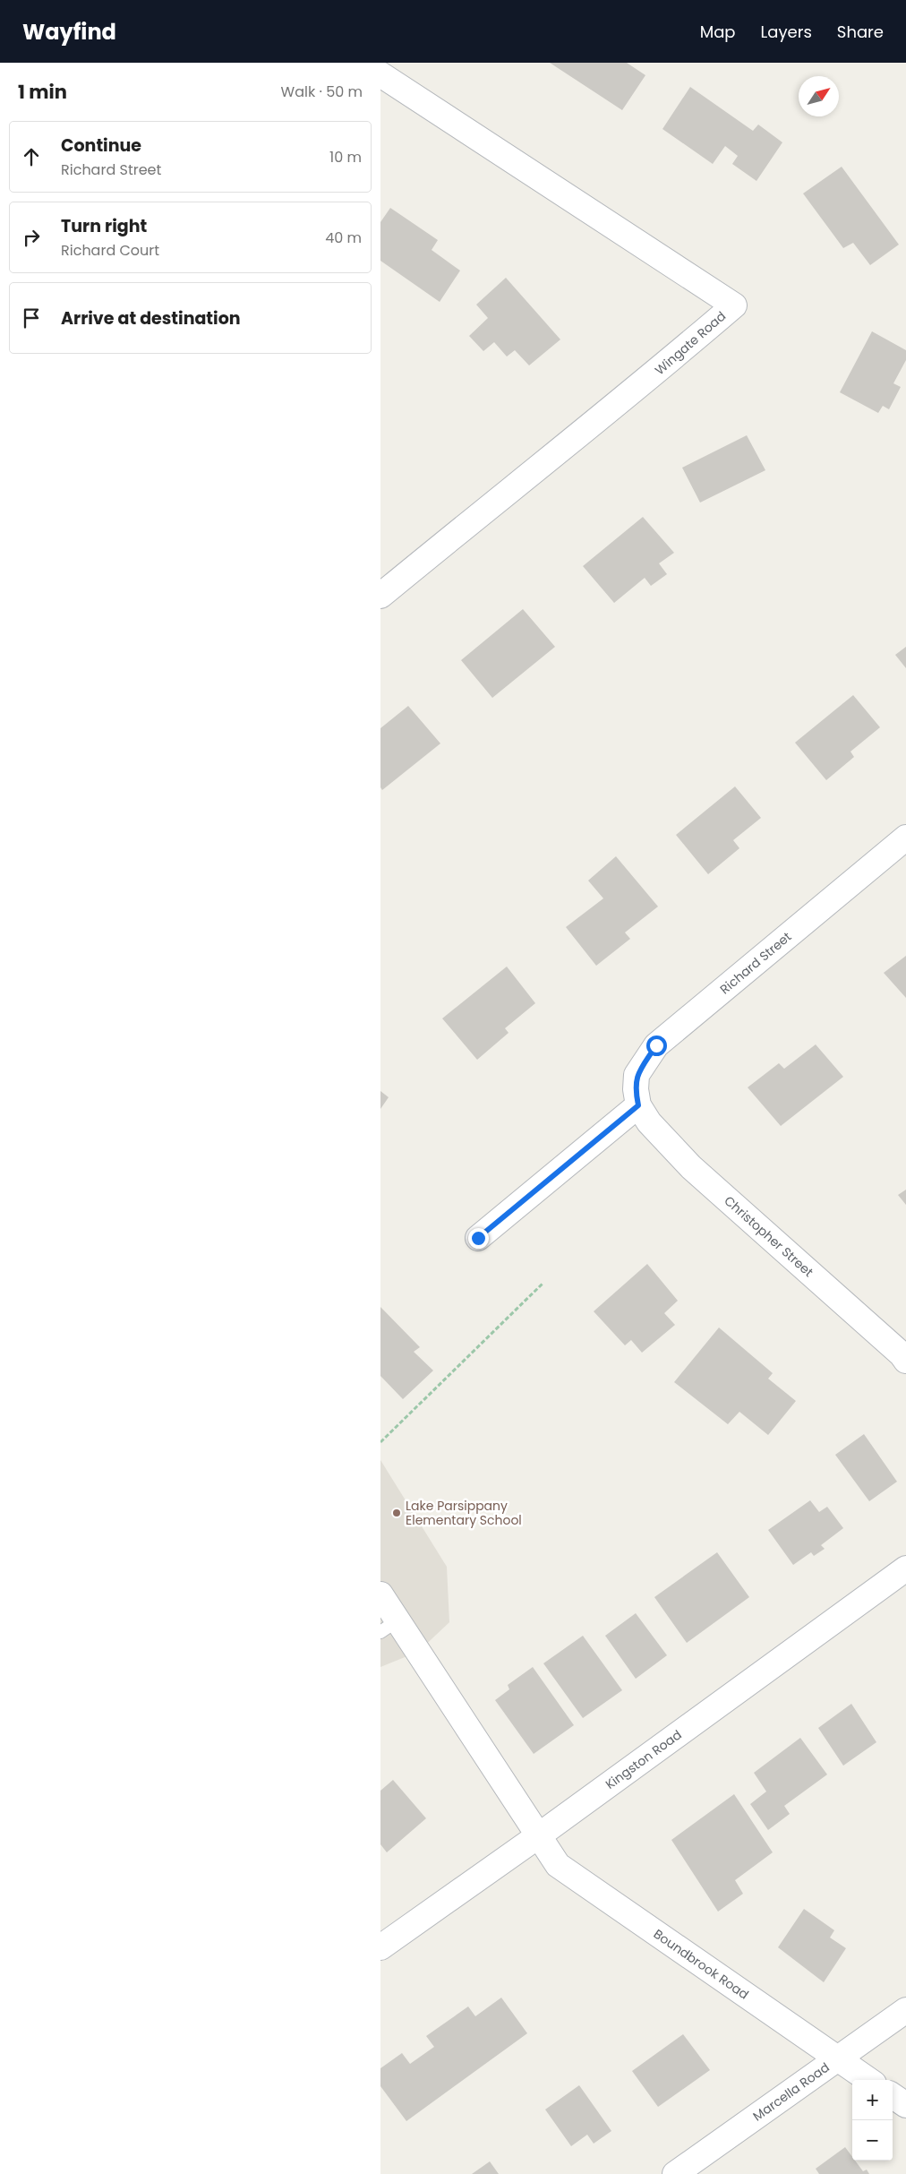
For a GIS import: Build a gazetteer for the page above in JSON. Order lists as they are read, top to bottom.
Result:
{
  "streets": {
    "street": [
      "Wingate Road",
      "Richard Street",
      "Christopher Street",
      "Kingston Road",
      "Boundbrook Road",
      "Marcella Road"
    ]
  },
  "crossings": [
    ["Richard Street", "Christopher Street"],
    ["Kingston Road", "Boundbrook Road"],
    ["Boundbrook Road", "Marcella Road"]
  ],
  "places": ["Lake Parsippany Elementary School"],
  "north": "top right",
  "page": {
    "header": "Wayfind",
    "nav": ["Map", "Layers", "Share"],
    "heading": ["1 min", "Walk · 50 m"],
    "list": [
      ["Continue", "Richard Street", "10 m"],
      ["Turn right", "Richard Court", "40 m"],
      "Arrive at destination"
    ],
    "map_buttons": ["+", "−"]
  }
}
